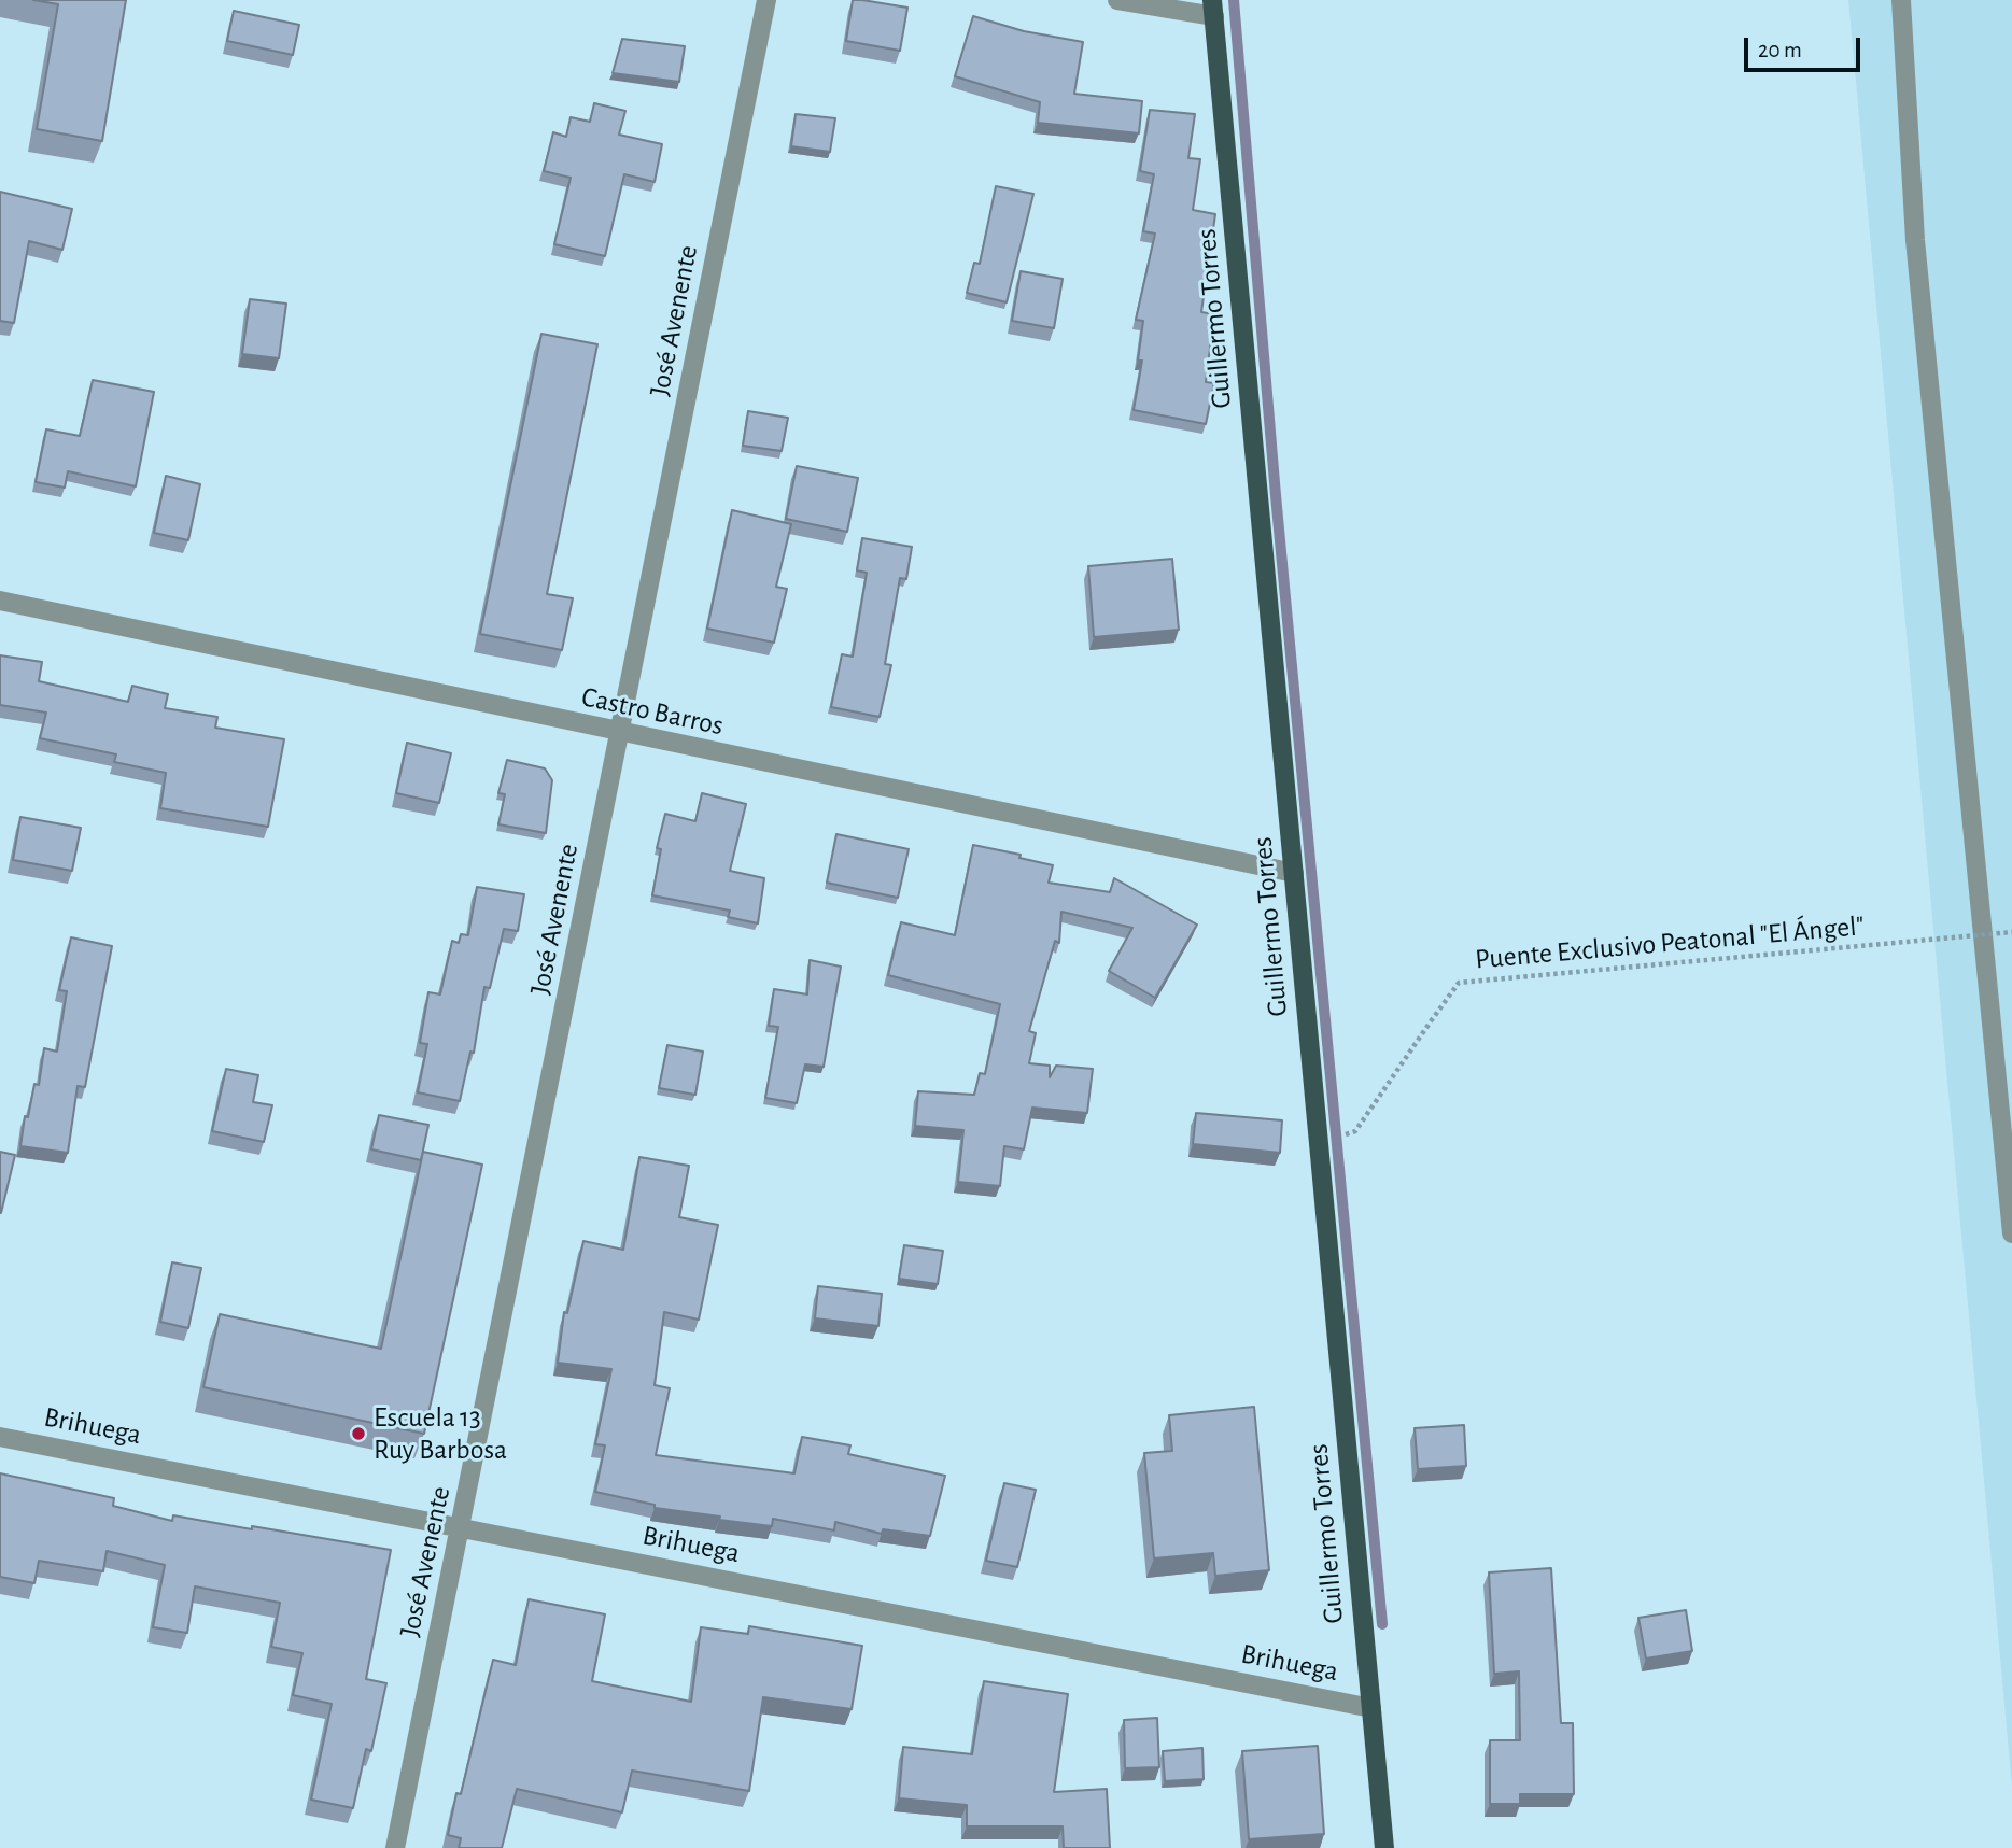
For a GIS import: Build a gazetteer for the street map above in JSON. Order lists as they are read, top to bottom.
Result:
{
  "streets": {
    "main road": ["Guillermo Torres"],
    "street": ["José Avenente", "Castro Barros", "Brihuega"],
    "path": ["Puente Exclusivo Peatonal \"El Ángel\""]
  },
  "crossings": [
    ["Guillermo Torres", "Castro Barros"],
    ["Guillermo Torres", "Puente Exclusivo Peatonal \"El Ángel\""],
    ["Guillermo Torres", "Brihuega"],
    ["José Avenente", "Castro Barros"],
    ["José Avenente", "Brihuega"]
  ],
  "places": ["Escuela 13 Ruy Barbosa"],
  "scale_bar": "20 m"
}
